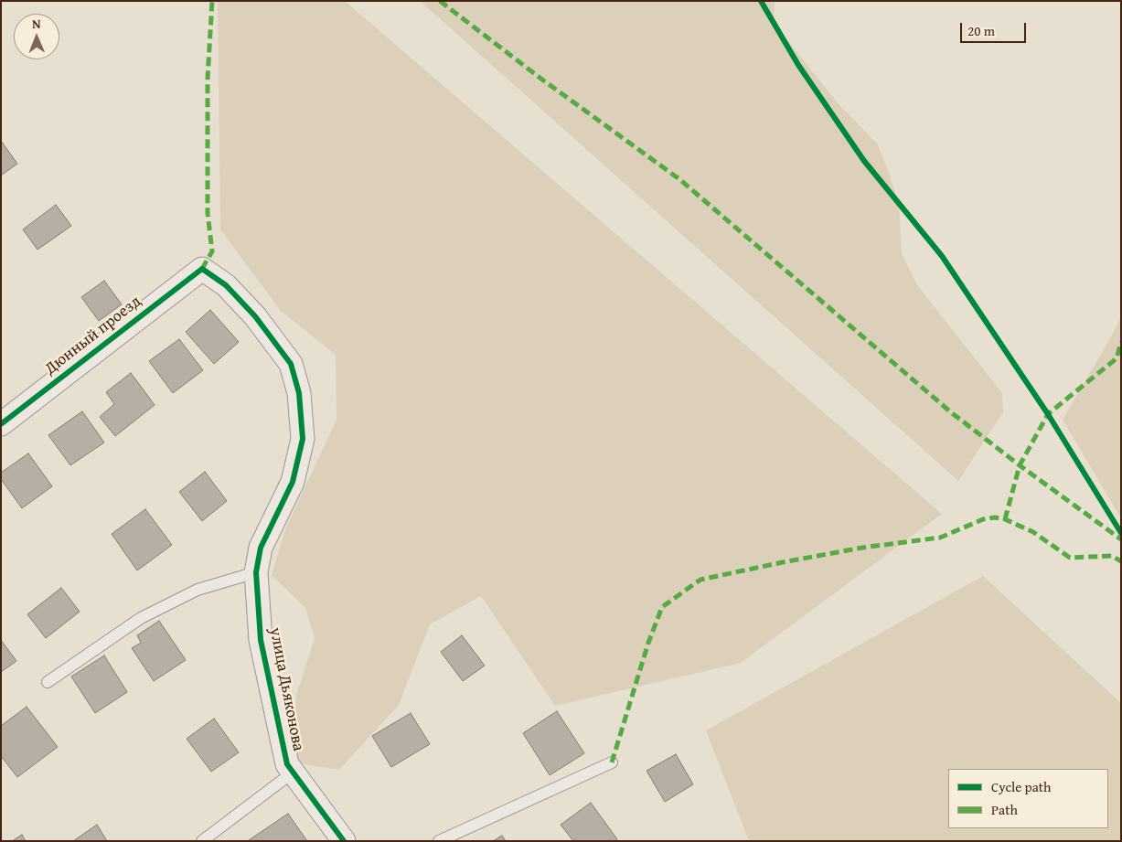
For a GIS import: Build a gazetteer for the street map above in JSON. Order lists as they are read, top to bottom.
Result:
{
  "streets": {
    "street": ["Дюнный проезд", "улица Дьяконова"]
  },
  "crossings": [
    ["Дюнный проезд", "улица Дьяконова"]
  ],
  "legend": ["Cycle path", "Path"],
  "scale_bar": "20 m",
  "north": "top"
}
